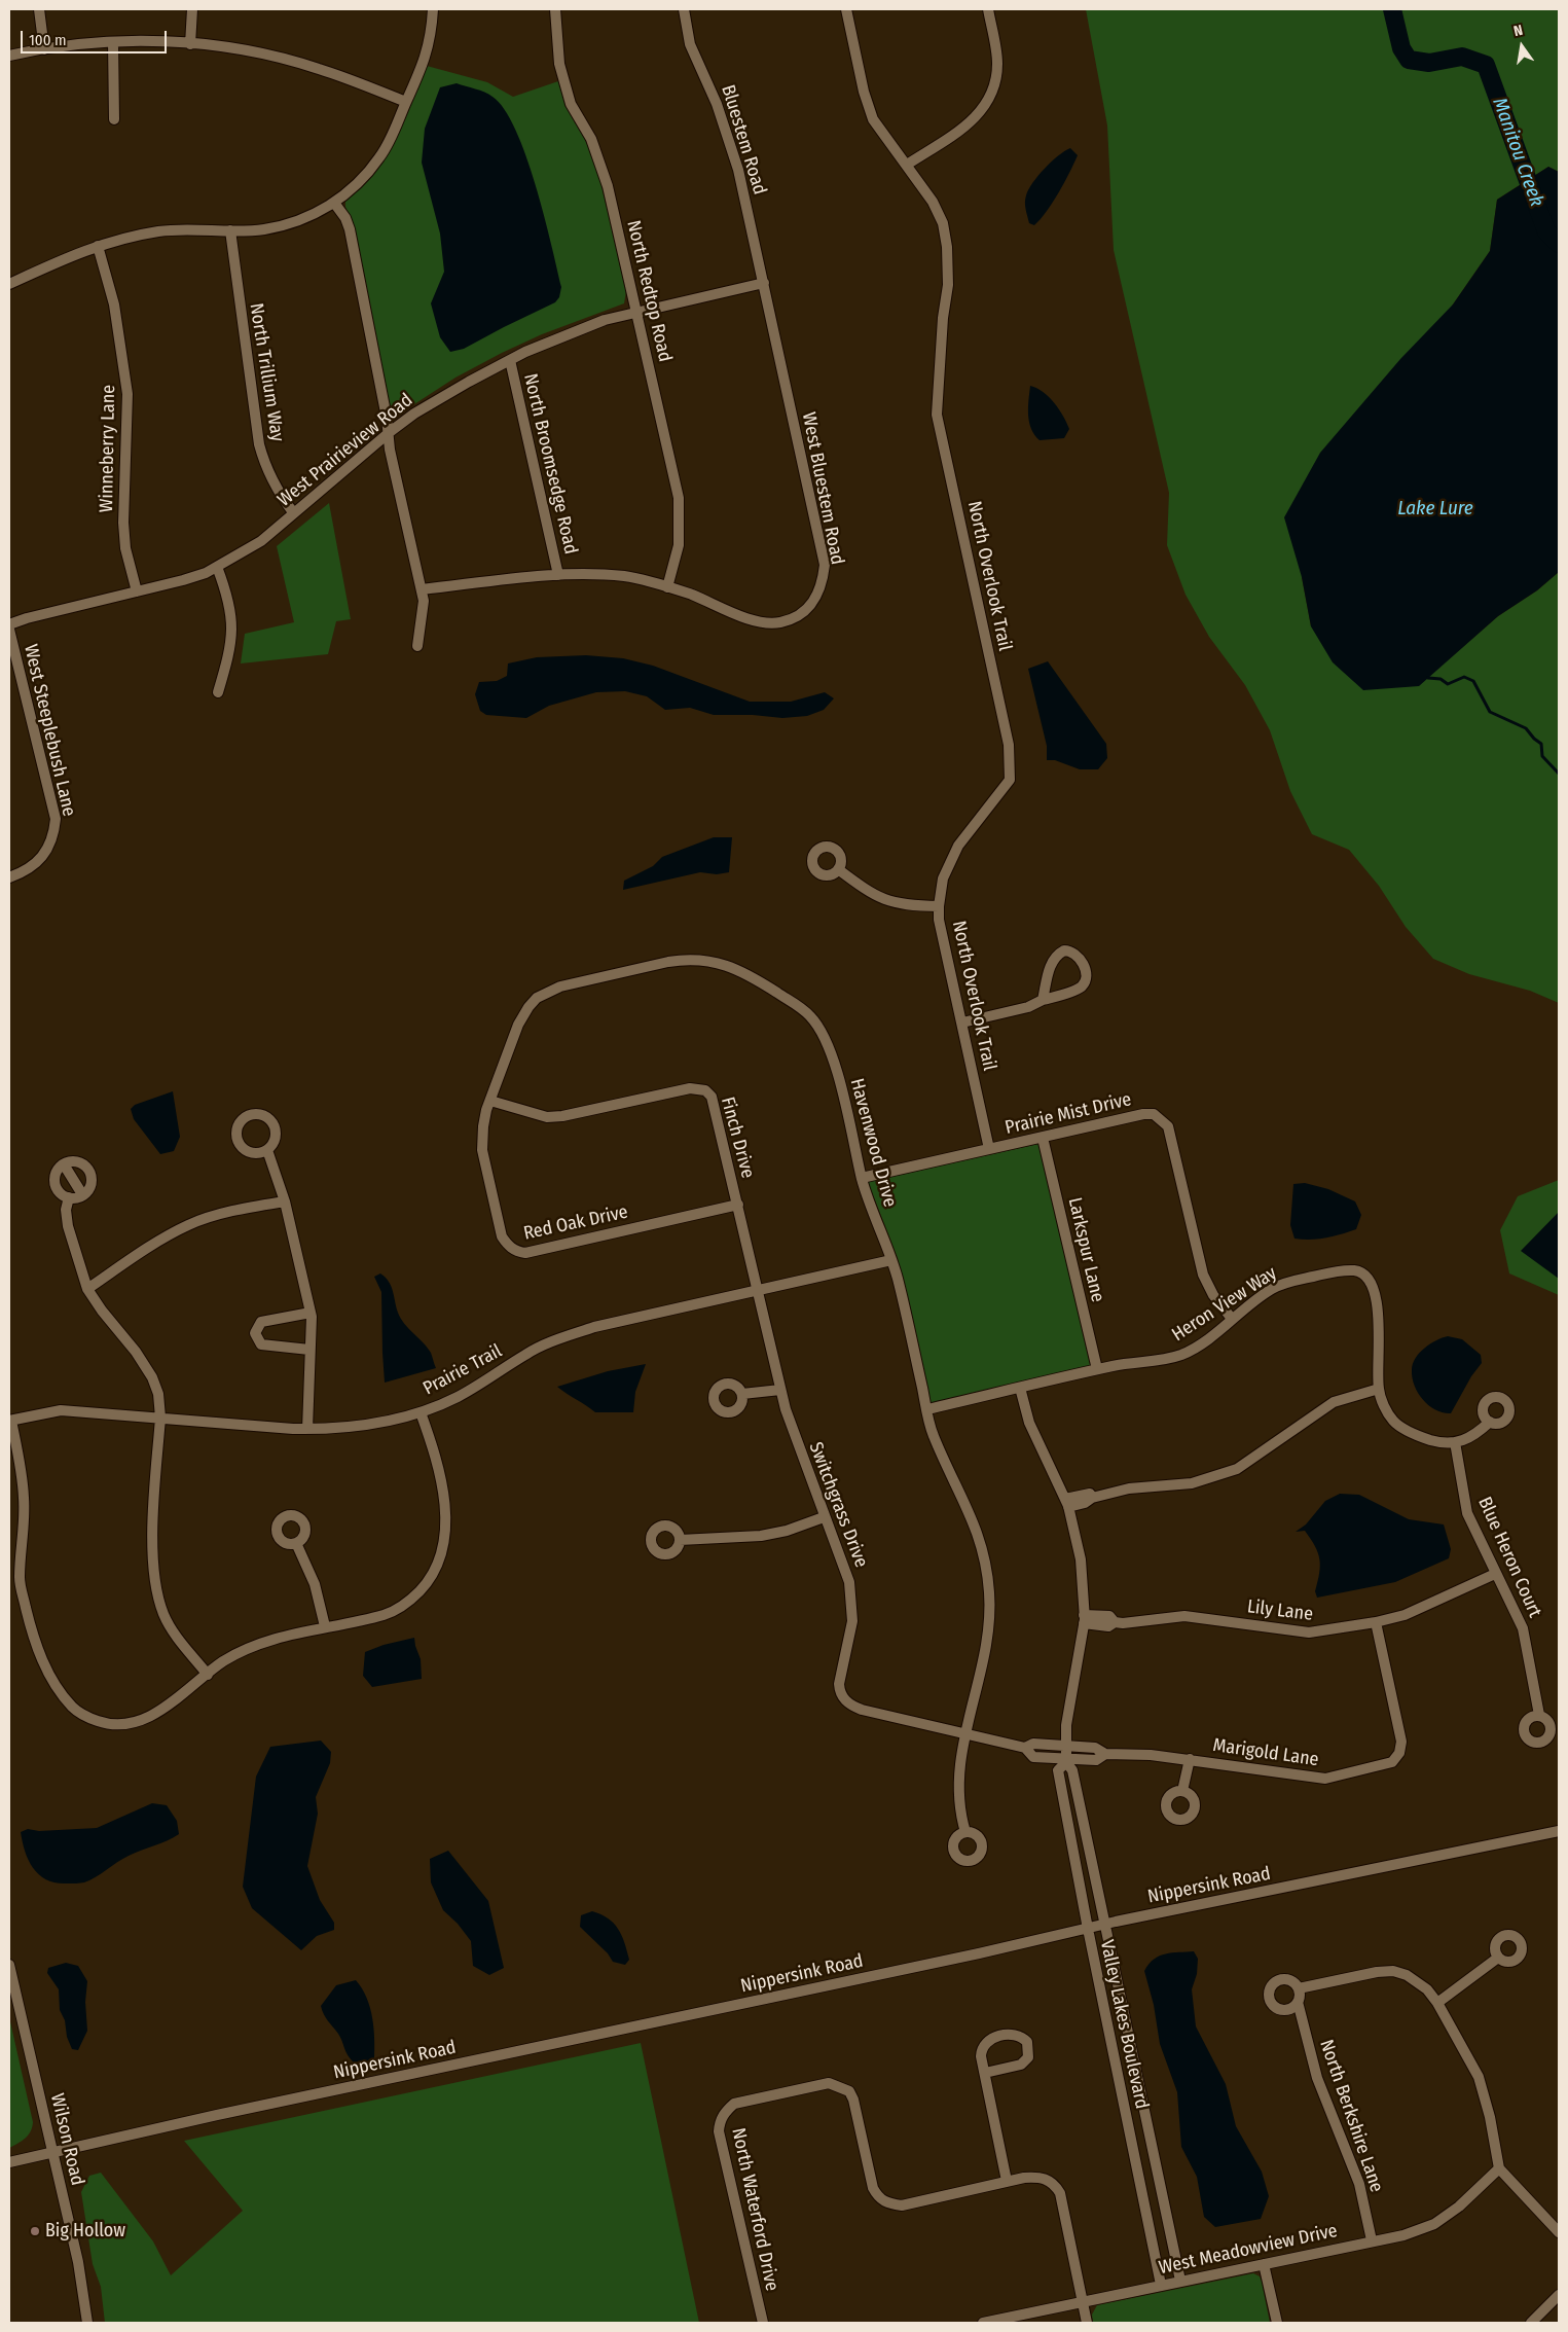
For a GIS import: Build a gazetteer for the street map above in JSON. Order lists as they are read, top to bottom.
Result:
{
  "streets": {
    "street": [
      "Bluestem Road",
      "North Redtop Road",
      "North Trillium Way",
      "Winneberry Lane",
      "West Prairieview Road",
      "North Broomsedge Road",
      "West Bluestem Road",
      "North Overlook Trail",
      "West Steeplebush Lane",
      "Prairie Mist Drive",
      "Finch Drive",
      "Havenwood Drive",
      "Red Oak Drive",
      "Larkspur Lane",
      "Heron View Way",
      "Prairie Trail",
      "Switchgrass Drive",
      "Blue Heron Court",
      "Lily Lane",
      "Marigold Lane",
      "Nippersink Road",
      "Valley Lakes Boulevard",
      "North Berkshire Lane",
      "Wilson Road",
      "North Waterford Drive",
      "West Meadowview Drive"
    ]
  },
  "crossings": [
    ["Bluestem Road", "West Prairieview Road"],
    ["Bluestem Road", "West Bluestem Road"],
    ["North Redtop Road", "West Prairieview Road"],
    ["North Redtop Road", "West Bluestem Road"],
    ["North Trillium Way", "West Prairieview Road"],
    ["Winneberry Lane", "West Prairieview Road"],
    ["West Prairieview Road", "North Broomsedge Road"],
    ["West Prairieview Road", "West Bluestem Road"],
    ["North Broomsedge Road", "West Bluestem Road"],
    ["North Overlook Trail", "Prairie Mist Drive"],
    ["Prairie Mist Drive", "Havenwood Drive"],
    ["Prairie Mist Drive", "Larkspur Lane"],
    ["Prairie Mist Drive", "Heron View Way"],
    ["Finch Drive", "Havenwood Drive"],
    ["Finch Drive", "Red Oak Drive"],
    ["Finch Drive", "Prairie Trail"],
    ["Finch Drive", "Switchgrass Drive"],
    ["Havenwood Drive", "Red Oak Drive"],
    ["Havenwood Drive", "Heron View Way"],
    ["Havenwood Drive", "Prairie Trail"],
    ["Havenwood Drive", "Switchgrass Drive"],
    ["Larkspur Lane", "Heron View Way"],
    ["Heron View Way", "Valley Lakes Boulevard"],
    ["Prairie Trail", "Switchgrass Drive"],
    ["Switchgrass Drive", "Marigold Lane"],
    ["Blue Heron Court", "Lily Lane"],
    ["Lily Lane", "Marigold Lane"],
    ["Lily Lane", "Valley Lakes Boulevard"],
    ["Marigold Lane", "Valley Lakes Boulevard"],
    ["Nippersink Road", "Valley Lakes Boulevard"],
    ["Nippersink Road", "Wilson Road"],
    ["Valley Lakes Boulevard", "West Meadowview Drive"],
    ["North Berkshire Lane", "West Meadowview Drive"]
  ],
  "water": ["Manitou Creek", "Lake Lure"],
  "places": ["Big Hollow"],
  "scale_bar": "100 m",
  "north": "top"
}
